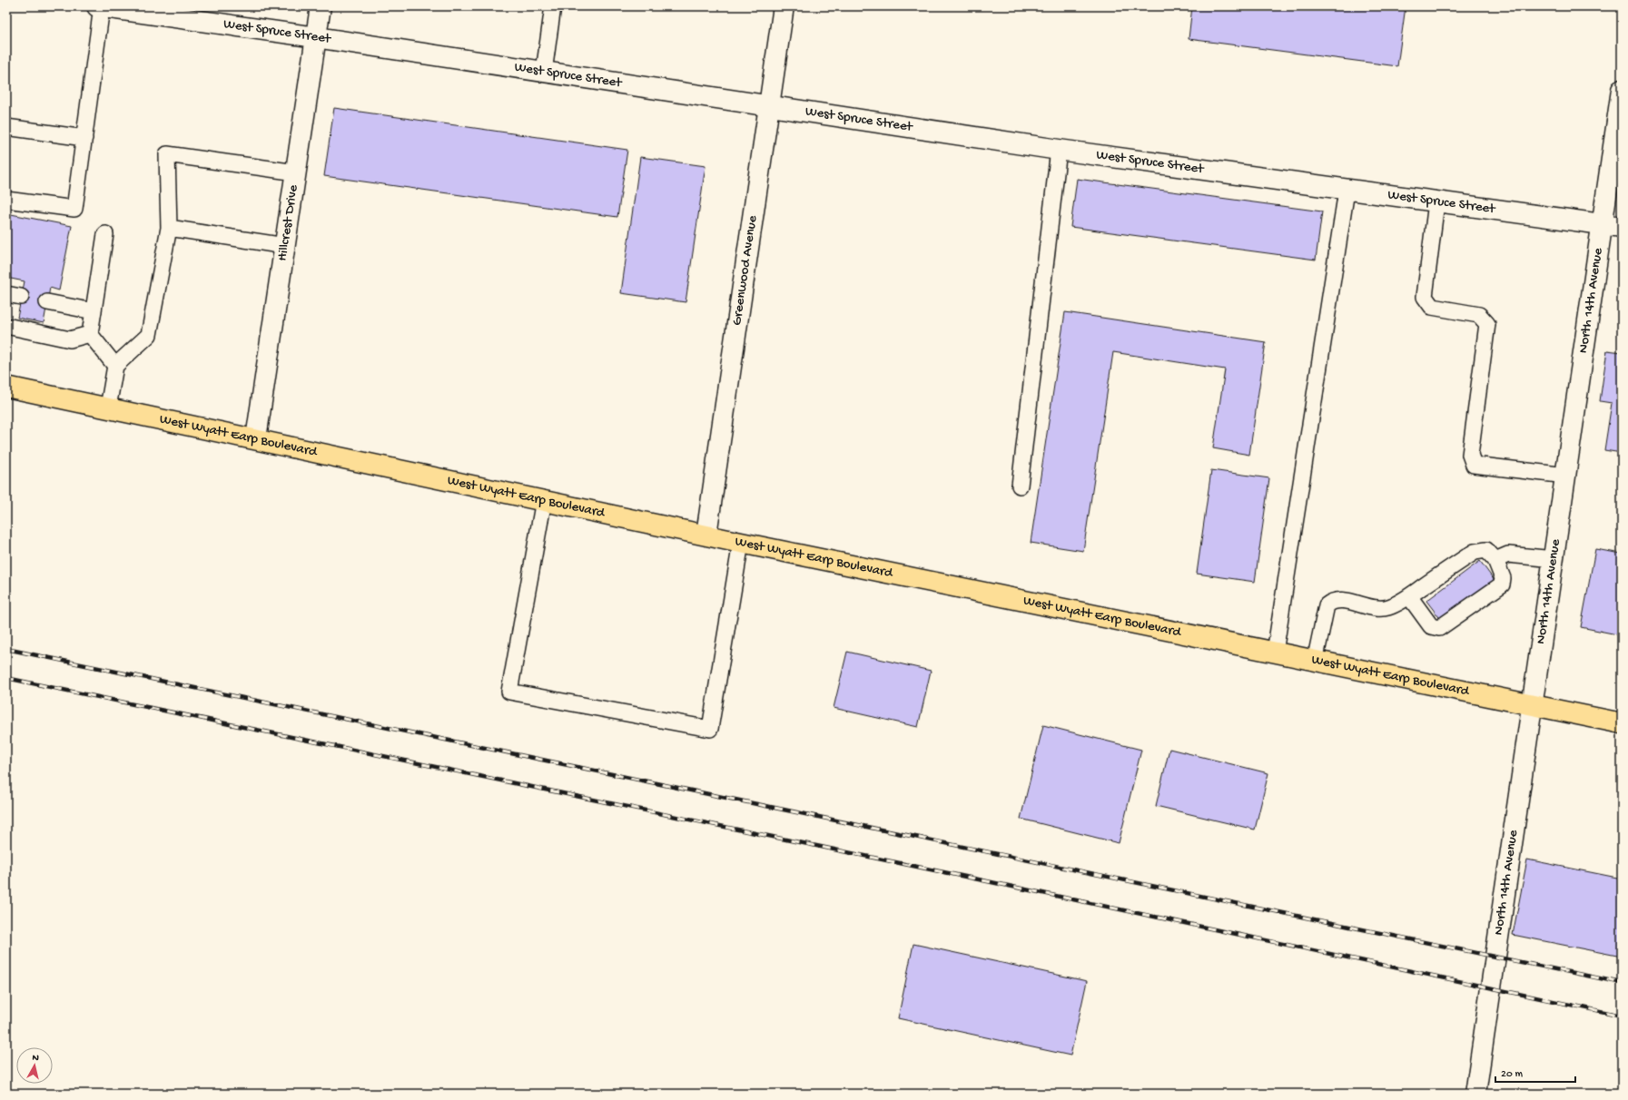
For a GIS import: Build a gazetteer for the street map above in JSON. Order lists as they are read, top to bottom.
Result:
{
  "streets": {
    "main road": ["West Wyatt Earp Boulevard"],
    "street": [
      "West Spruce Street",
      "Hillcrest Drive",
      "Greenwood Avenue",
      "North 14th Avenue"
    ]
  },
  "crossings": [
    ["West Spruce Street", "Hillcrest Drive"],
    ["West Spruce Street", "Greenwood Avenue"],
    ["West Spruce Street", "North 14th Avenue"],
    ["Hillcrest Drive", "West Wyatt Earp Boulevard"],
    ["Greenwood Avenue", "West Wyatt Earp Boulevard"],
    ["North 14th Avenue", "West Wyatt Earp Boulevard"]
  ],
  "scale_bar": "20 m",
  "north": "top"
}
